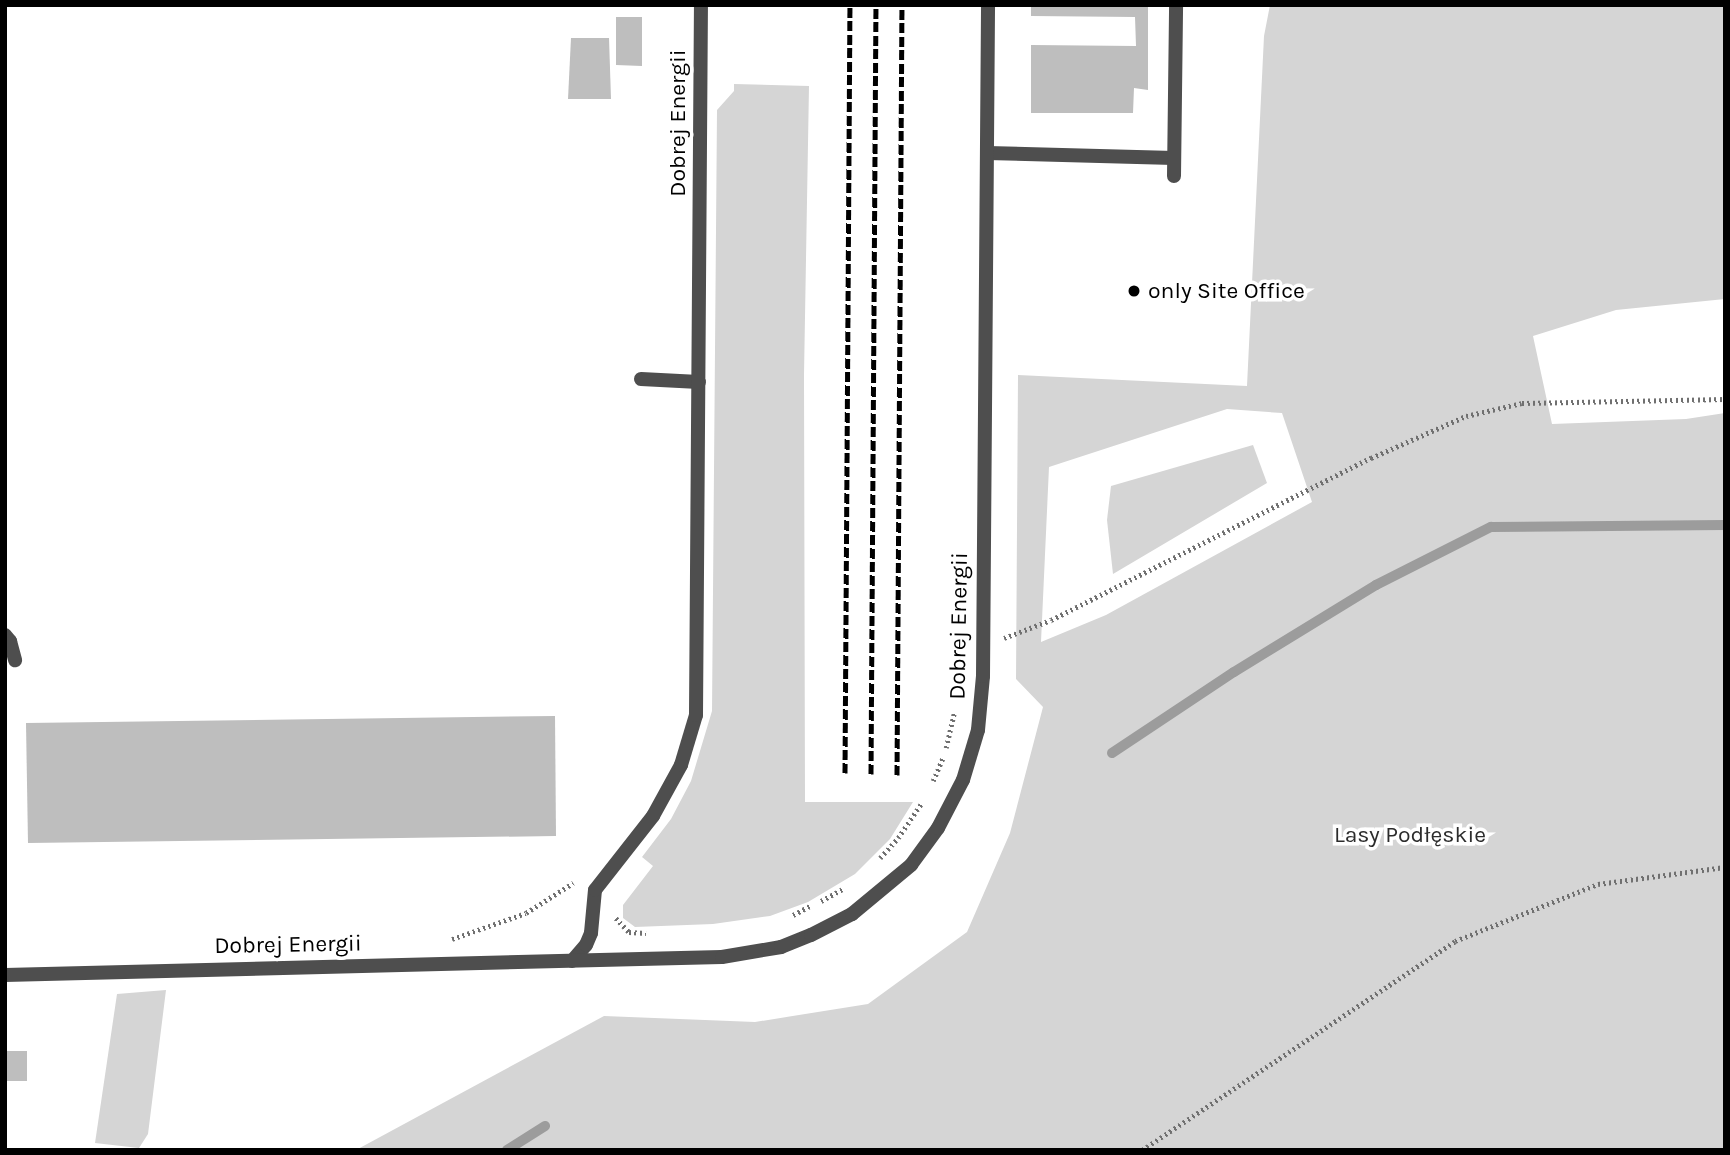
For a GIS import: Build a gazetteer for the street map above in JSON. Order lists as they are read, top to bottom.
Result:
{
  "streets": {
    "street": ["Dobrej Energii"]
  },
  "parks": ["Lasy Podłęskie"],
  "places": ["only Site Office"]
}
